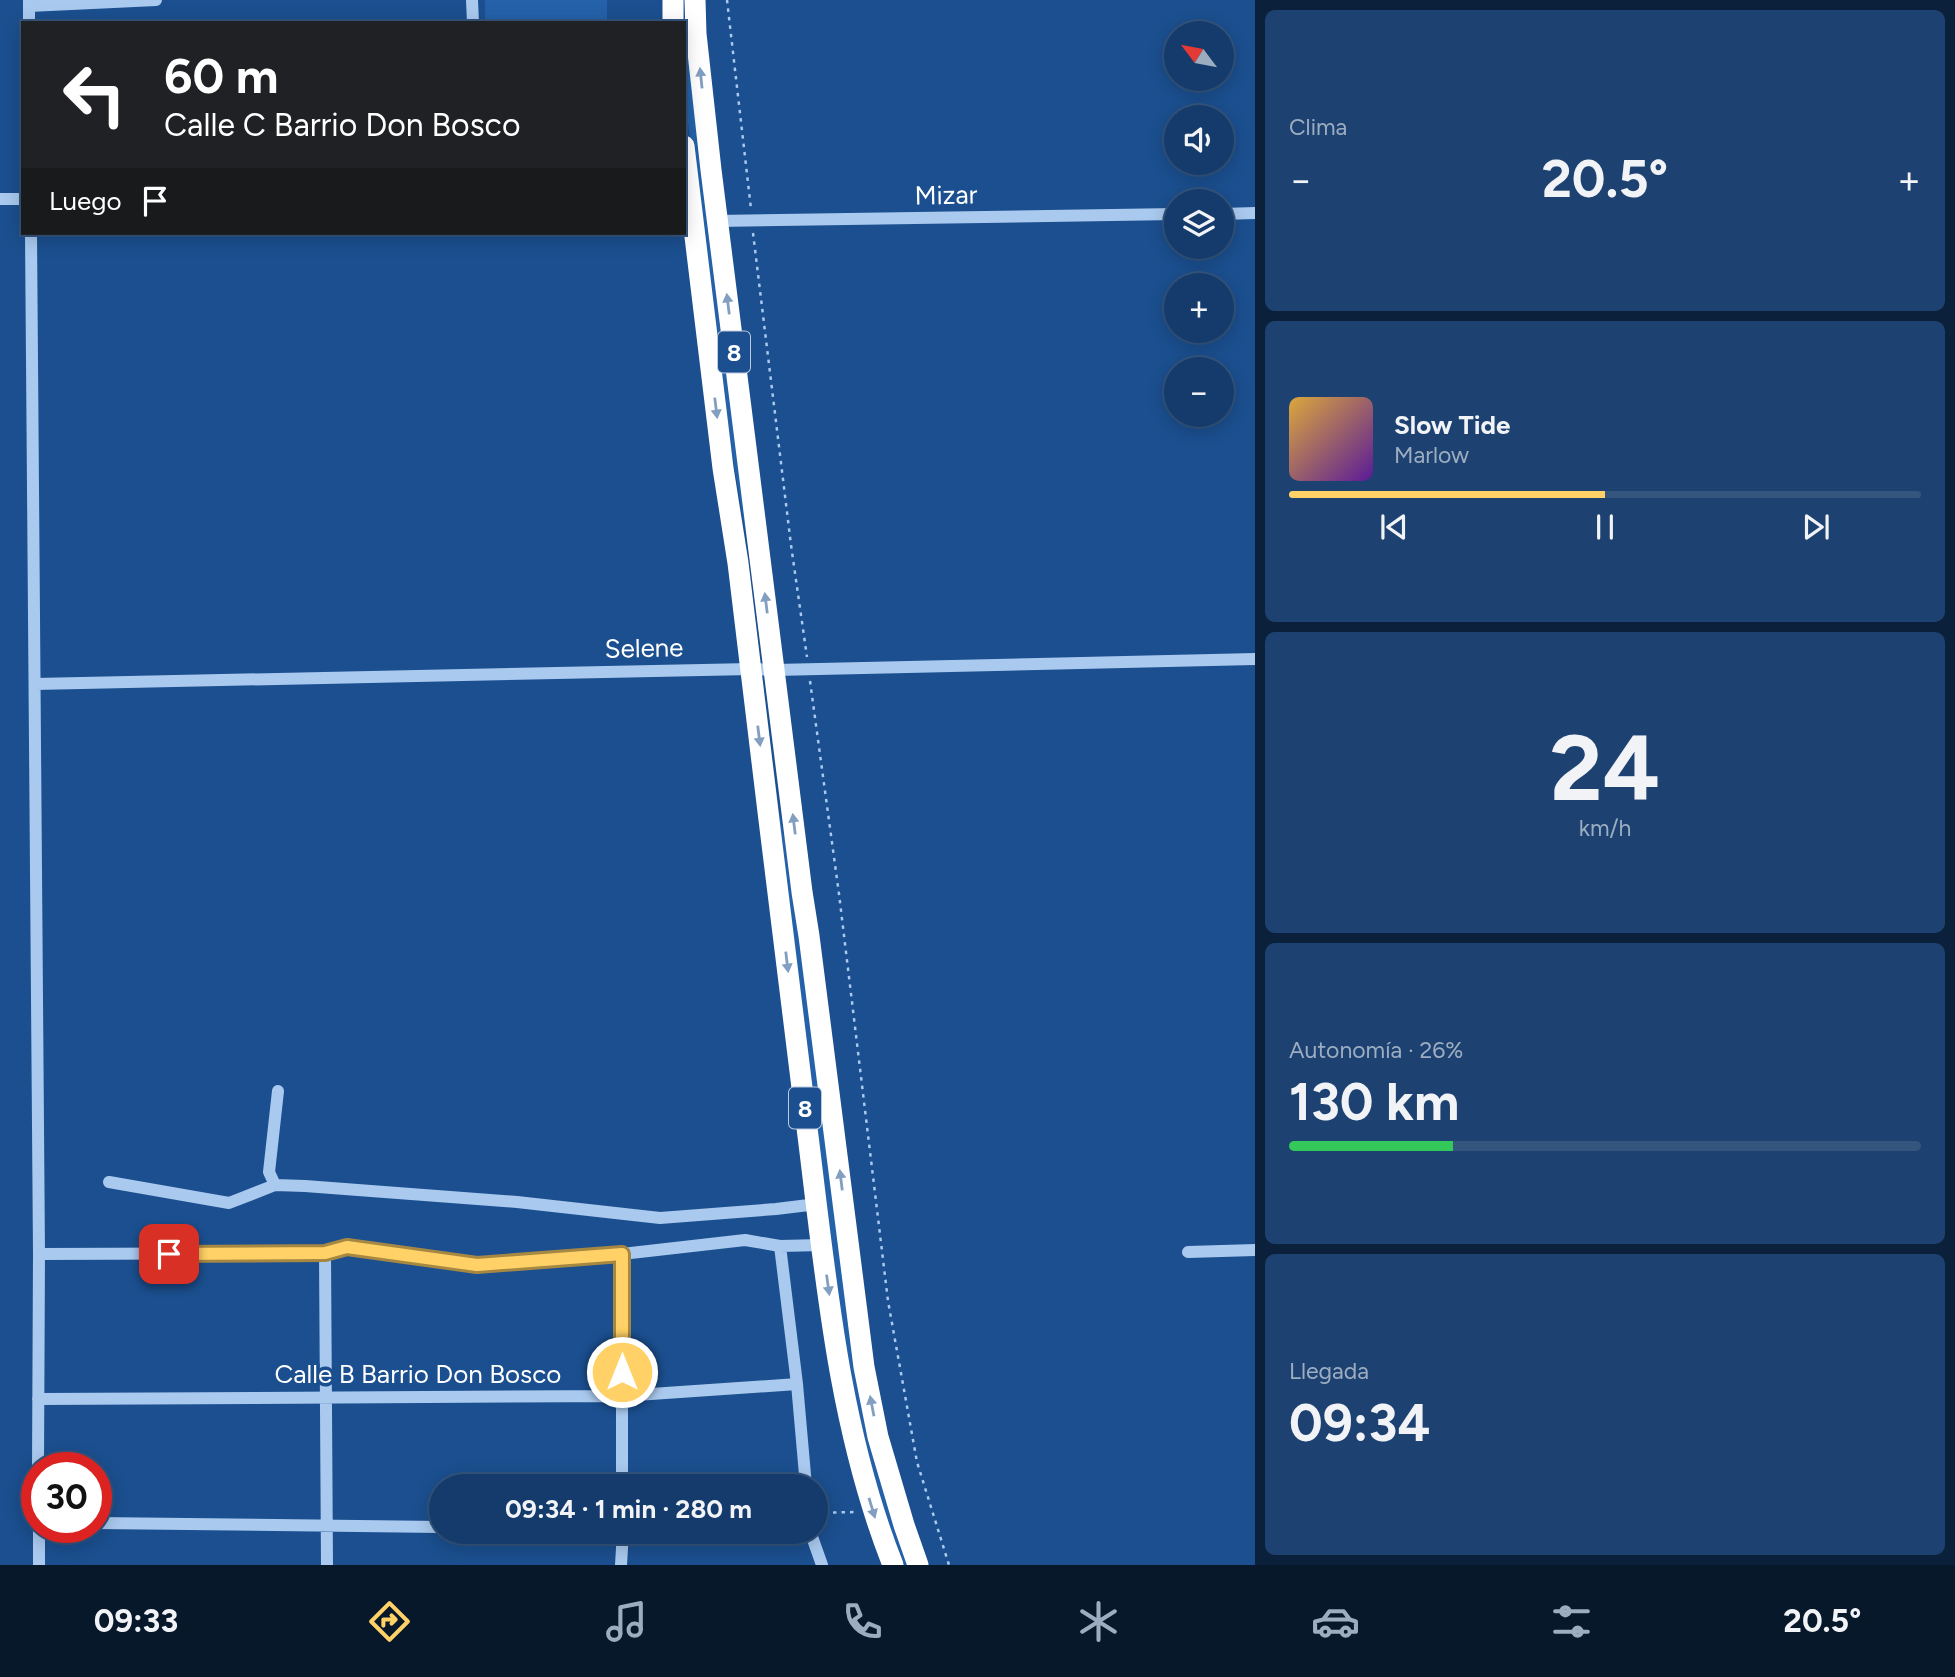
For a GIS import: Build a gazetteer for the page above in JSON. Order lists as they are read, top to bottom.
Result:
{
  "streets": {
    "highway": ["8"],
    "street": ["Mizar", "Selene", "Calle B Barrio Don Bosco"]
  },
  "crossings": [
    ["Mizar", "8"],
    ["8", "Selene"]
  ],
  "north": "top left",
  "page": {
    "tile": [
      "Clima",
      ["24", "km/h"],
      ["Autonomía · 26%", "130 km"],
      ["Llegada", "09:34"]
    ],
    "map_buttons": ["+", "−"],
    "turn": ["60 m", "Calle C Barrio Don Bosco"],
    "heat": ["−", "20.5°", "+"],
    "then": "Luego",
    "song": ["Slow Tide", "Marlow"],
    "limit": "30",
    "trip": "09:34 · 1 min · 280 m",
    "tabs": ["09:33", "20.5°"]
  }
}
